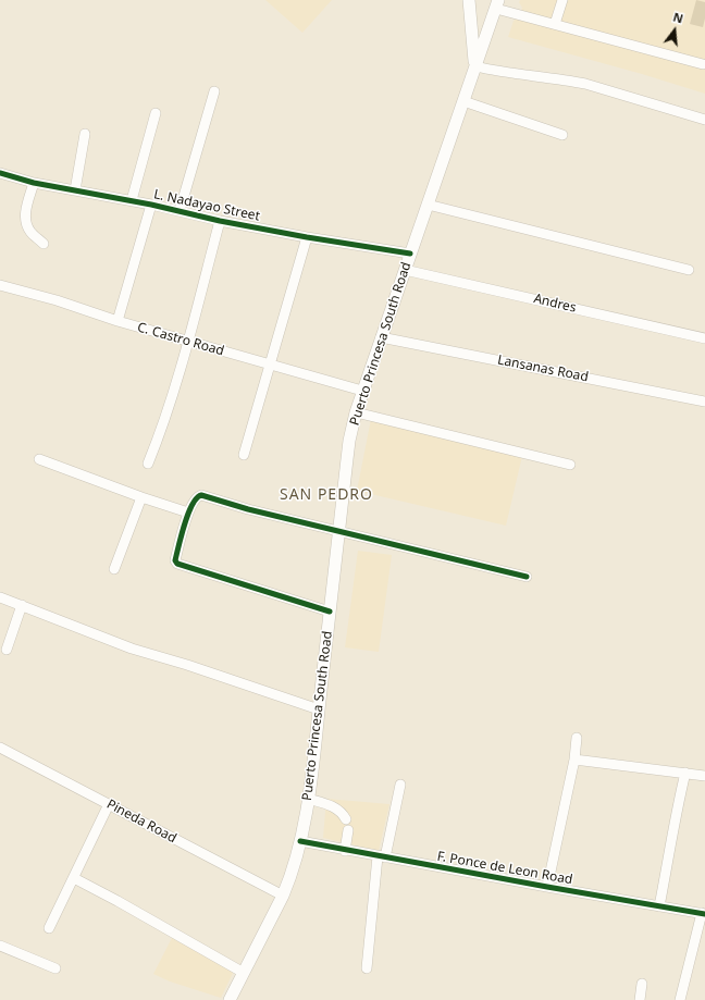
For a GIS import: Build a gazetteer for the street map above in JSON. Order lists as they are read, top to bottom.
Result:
{
  "streets": {
    "main road": ["Puerto Princesa South Road"],
    "street": [
      "L. Nadayao Street",
      "Andres",
      "C. Castro Road",
      "Lansanas Road",
      "Pineda Road",
      "F. Ponce de Leon Road"
    ]
  },
  "crossings": [
    ["L. Nadayao Street", "Puerto Princesa South Road"],
    ["Andres", "Puerto Princesa South Road"],
    ["C. Castro Road", "Puerto Princesa South Road"],
    ["Puerto Princesa South Road", "Lansanas Road"],
    ["Puerto Princesa South Road", "Pineda Road"],
    ["Puerto Princesa South Road", "F. Ponce de Leon Road"]
  ],
  "districts": ["SAN PEDRO"],
  "north": "top"
}
